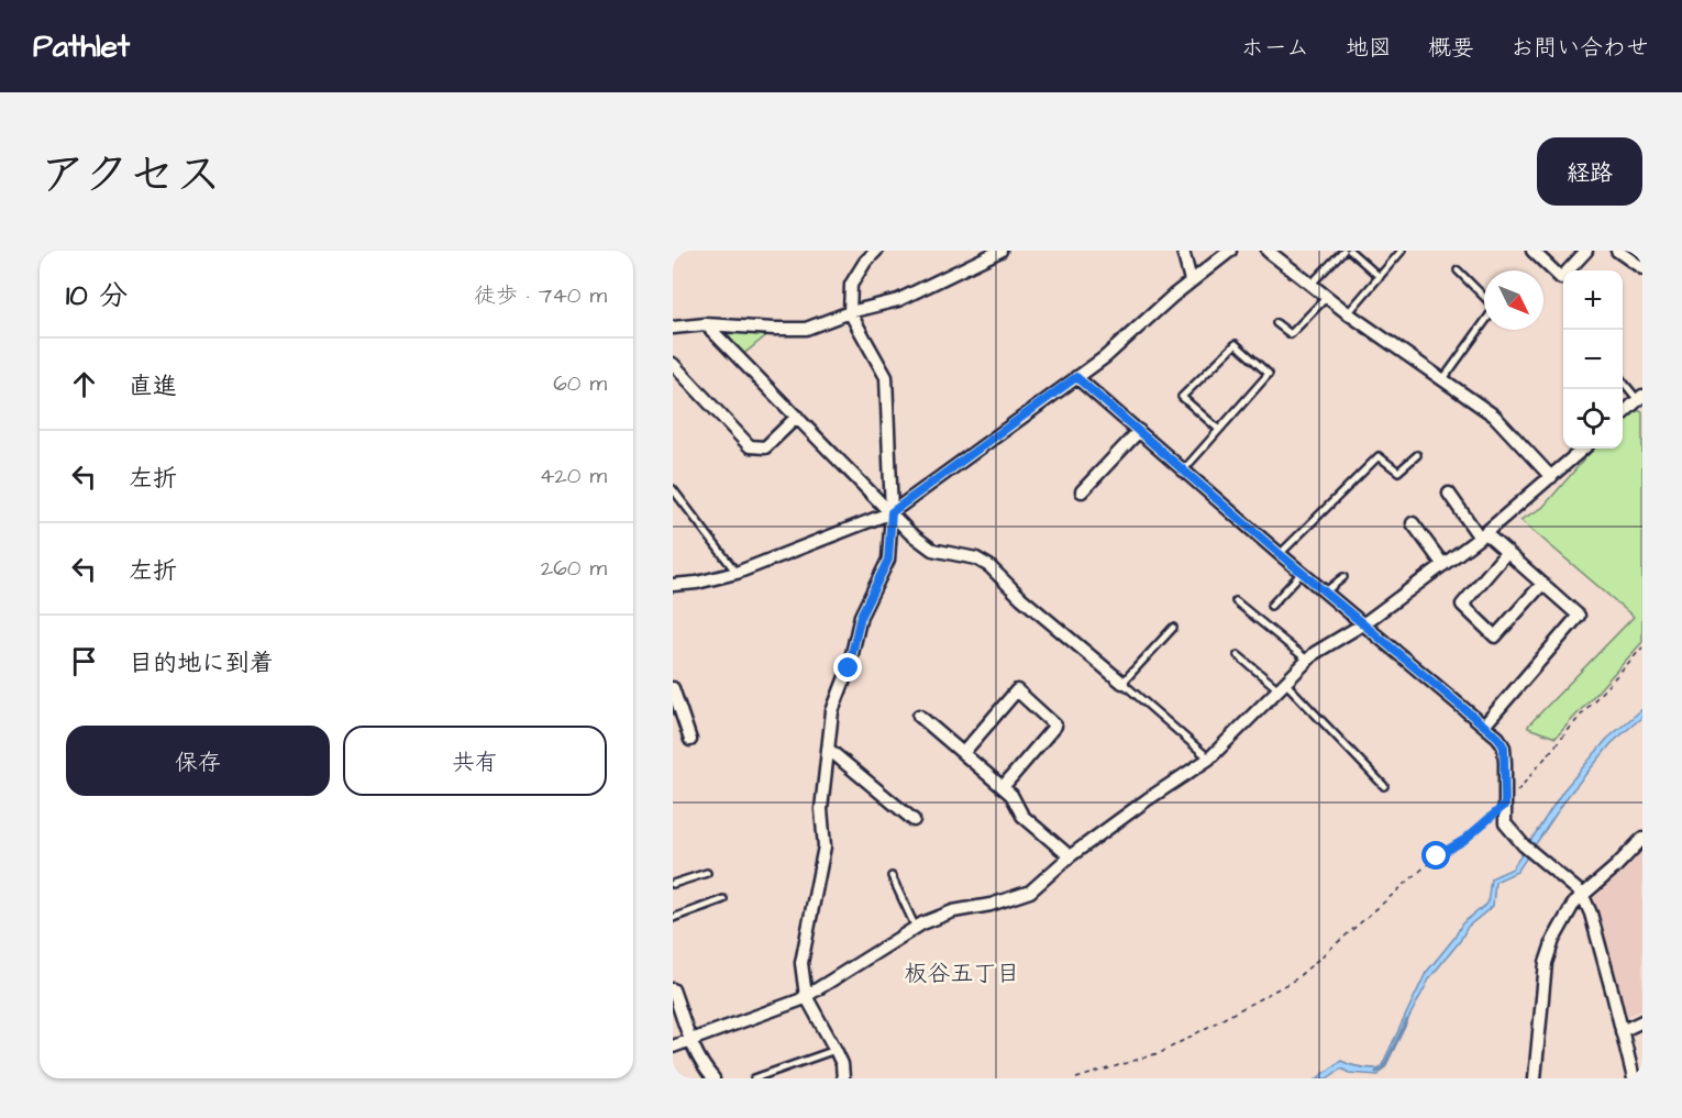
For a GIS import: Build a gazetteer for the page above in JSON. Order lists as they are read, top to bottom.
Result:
{
  "districts": ["板谷五丁目"],
  "north": "bottom right",
  "page": {
    "header": "Pathlet",
    "nav": [
      "ホーム",
      "地図",
      "概要",
      "お問い合わせ"
    ],
    "title": "アクセス",
    "buttons": [
      "経路",
      ["保存", "共有"]
    ],
    "heading": ["10 分", "徒歩 · 740 m"],
    "map_buttons": ["+", "−"],
    "list": [
      ["直進", "60 m"],
      ["左折", "420 m"],
      ["左折", "260 m"],
      "目的地に到着"
    ]
  }
}
